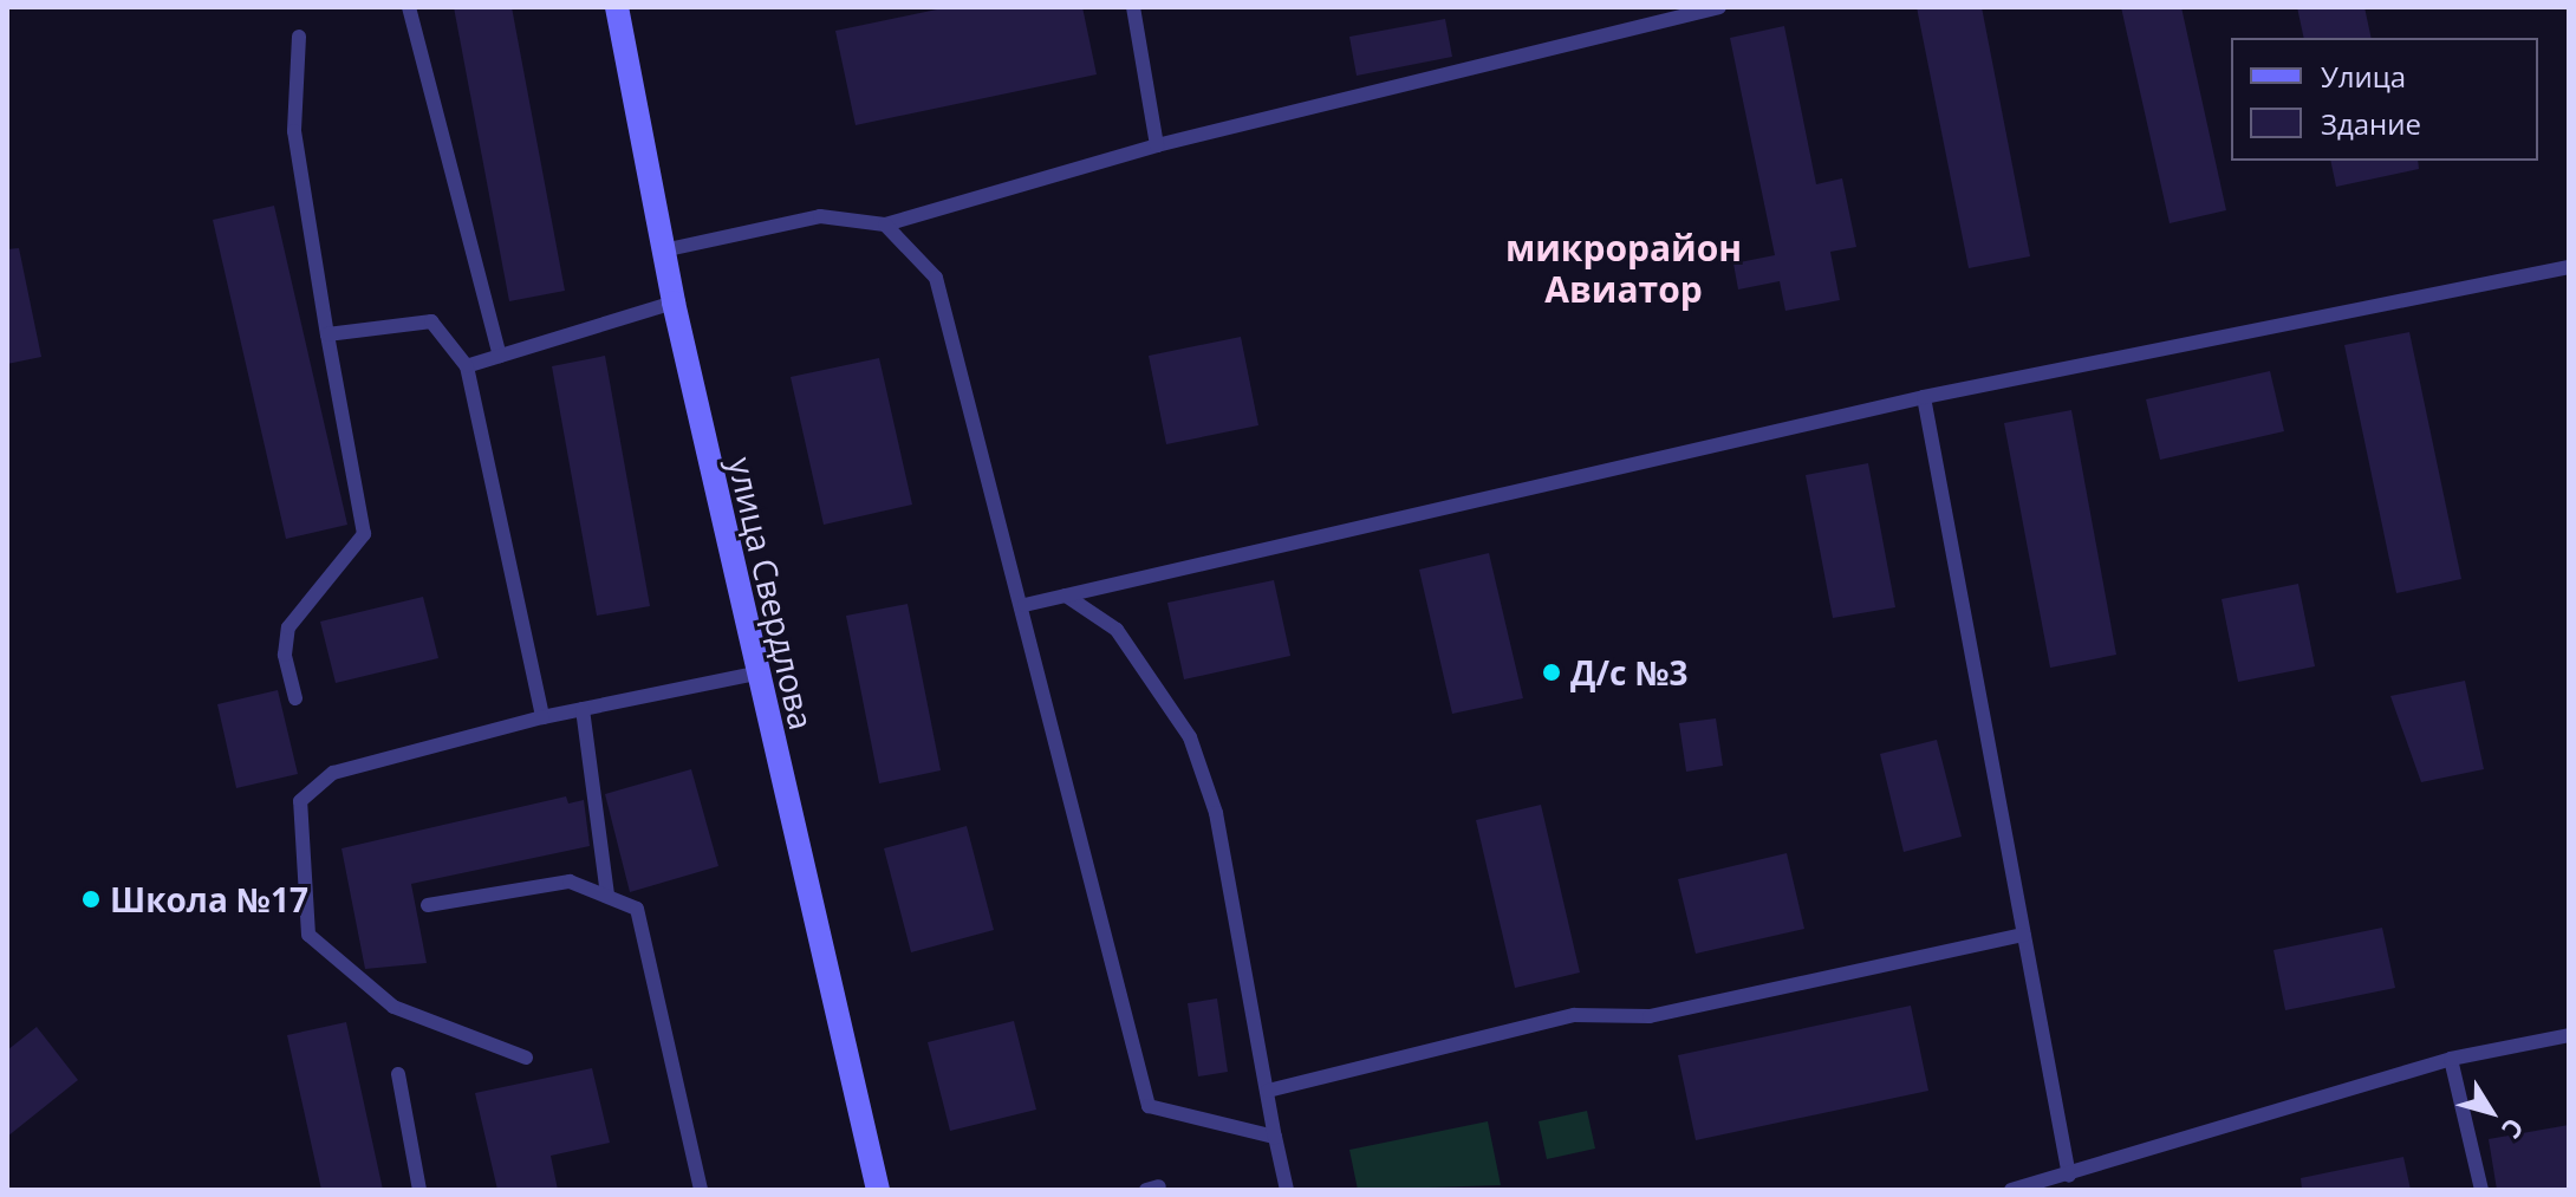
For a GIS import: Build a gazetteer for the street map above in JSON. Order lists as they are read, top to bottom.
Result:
{
  "streets": {
    "main road": ["улица Свердлова"]
  },
  "districts": ["микрорайон Авиатор"],
  "places": ["Д/с №3", "Школа №17"],
  "legend": ["Улица", "Здание"],
  "north": "bottom right"
}
